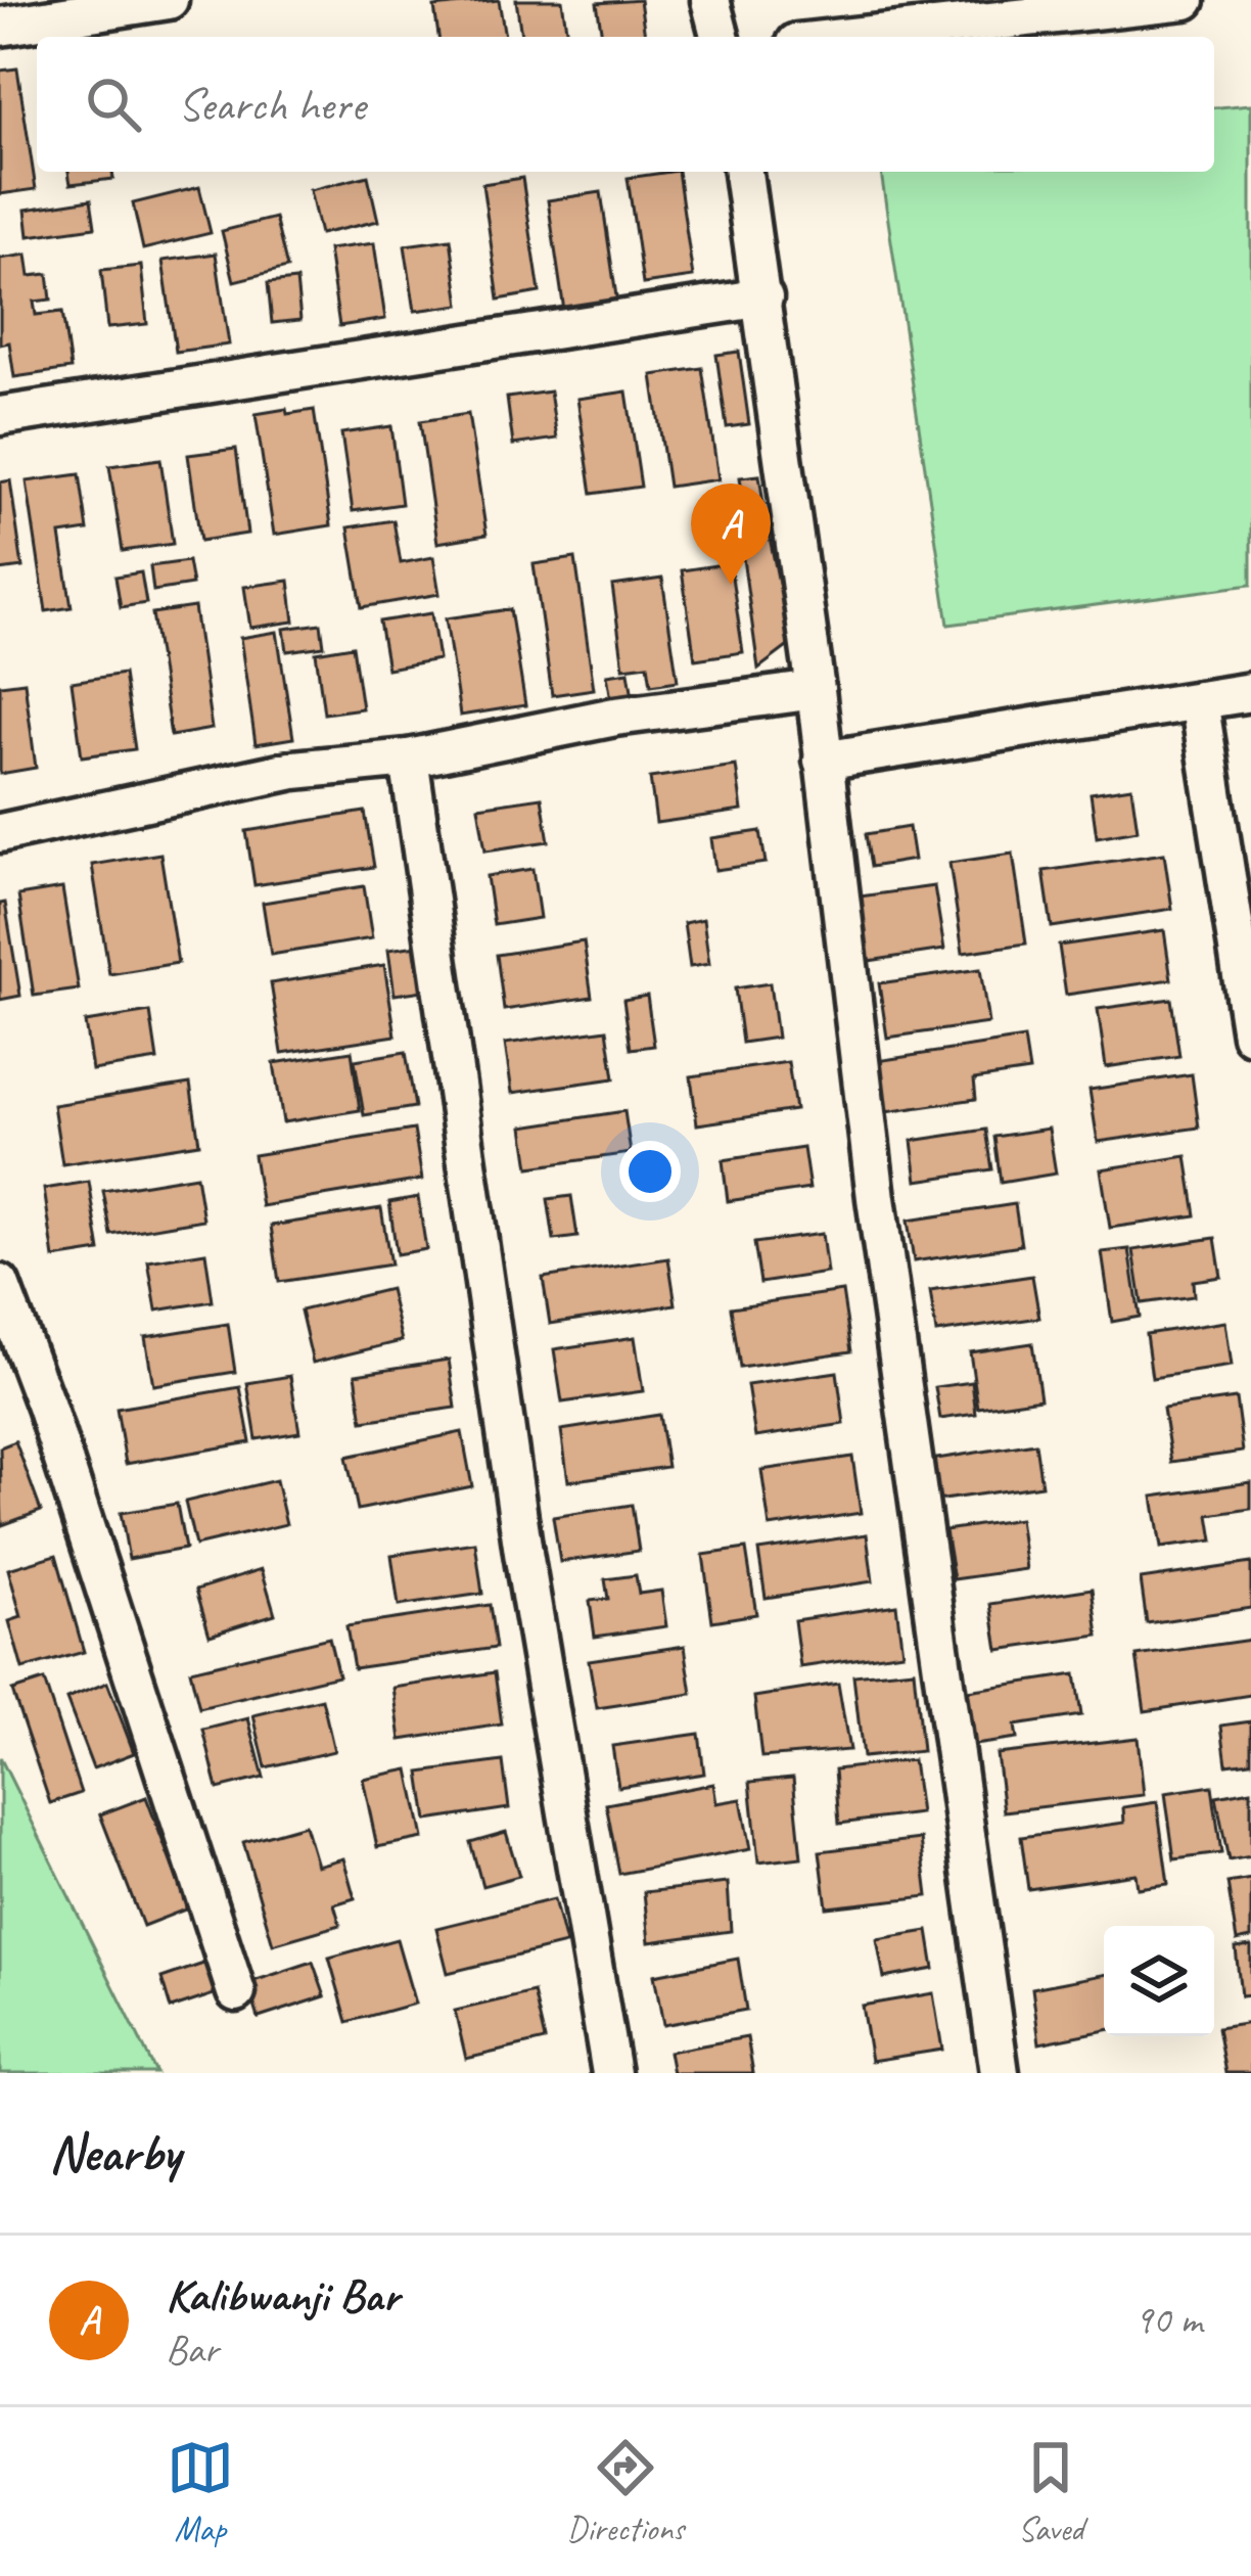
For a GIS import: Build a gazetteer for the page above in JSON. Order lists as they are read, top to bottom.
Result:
{
  "page": {
    "search": "Search here",
    "pins": "A",
    "heading": "Nearby",
    "list": [
      {
        "mark": "A",
        "name": "Kalibwanji Bar",
        "note": "Bar",
        "value": "90 m"
      }
    ],
    "nav": ["Map", "Directions", "Saved"]
  }
}
